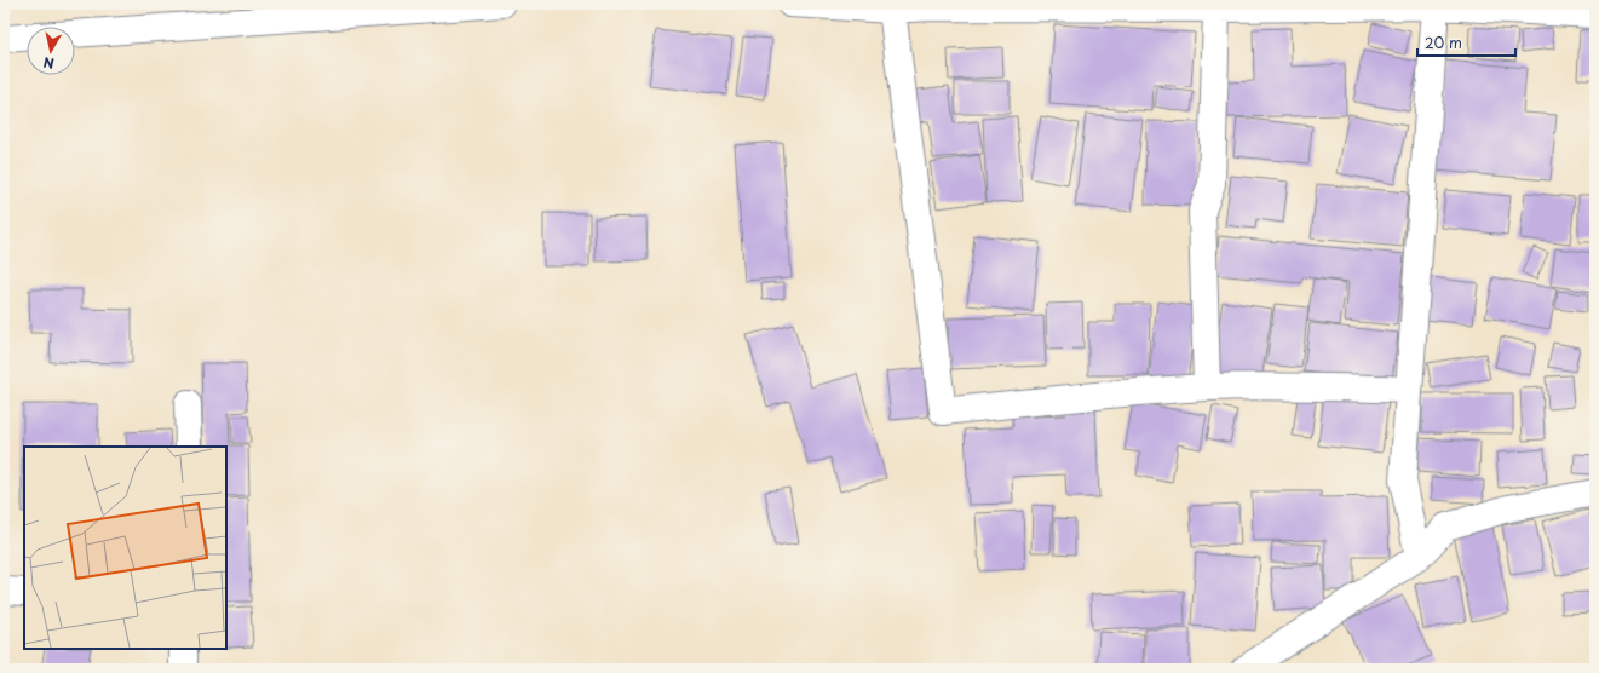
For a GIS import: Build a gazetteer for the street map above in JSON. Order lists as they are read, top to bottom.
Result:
{
  "scale_bar": "20 m",
  "north": "bottom"
}
